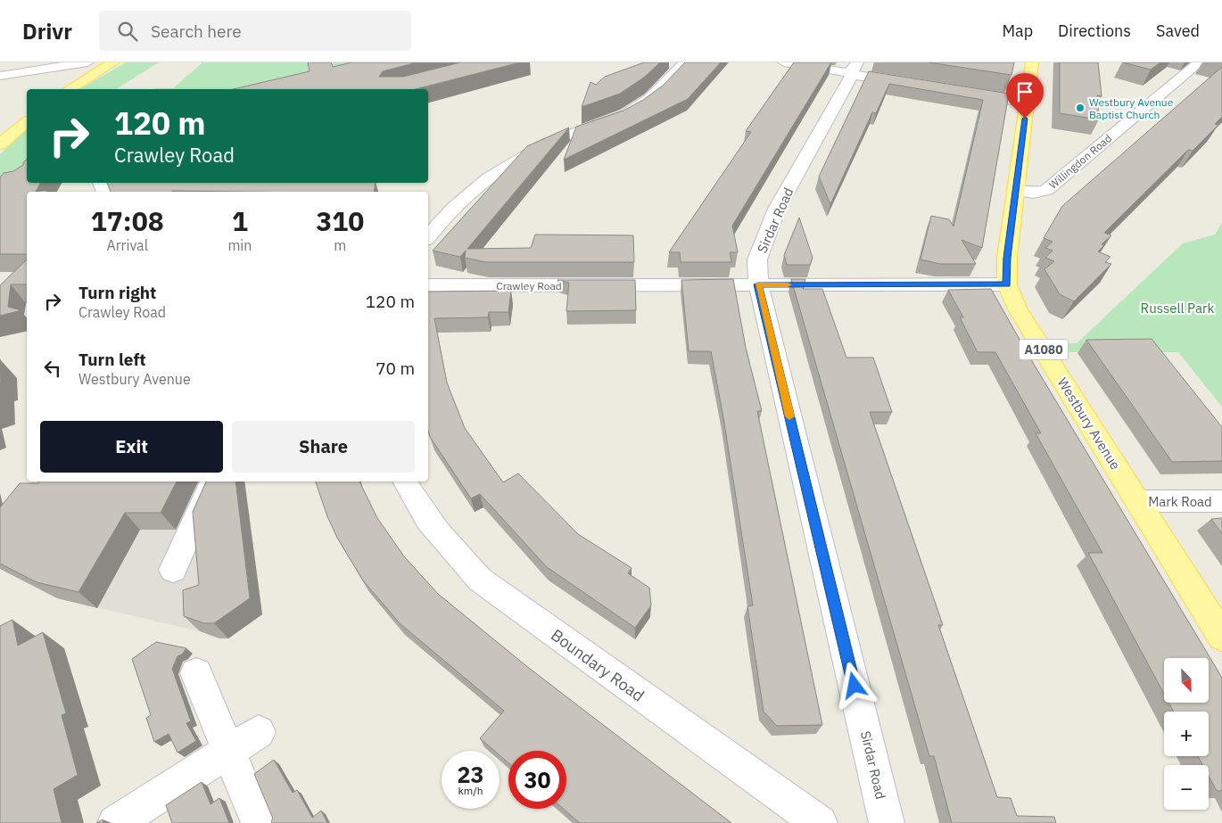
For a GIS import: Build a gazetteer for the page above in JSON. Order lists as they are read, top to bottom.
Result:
{
  "streets": {
    "main road": ["A1080", "Westbury Avenue"],
    "street": [
      "Willingdon Road",
      "Sirdar Road",
      "Crawley Road",
      "Mark Road",
      "Boundary Road"
    ]
  },
  "crossings": [
    ["Willingdon Road", "Westbury Avenue"],
    ["Sirdar Road", "Crawley Road"],
    ["Crawley Road", "Westbury Avenue"],
    ["Westbury Avenue", "Mark Road"]
  ],
  "parks": ["Russell Park"],
  "places": ["Westbury Avenue Baptist Church"],
  "north": "bottom right",
  "page": {
    "header": "Drivr",
    "search": "Search here",
    "nav": ["Map", "Directions", "Saved"],
    "turn": ["120 m", "Crawley Road"],
    "eta": [
      "17:08",
      "Arrival",
      "1",
      "min",
      "310",
      "m"
    ],
    "list": [
      {
        "name": "Turn right",
        "note": "Crawley Road",
        "value": "120 m"
      },
      {
        "name": "Turn left",
        "note": "Westbury Avenue",
        "value": "70 m"
      }
    ],
    "buttons": ["Exit", "Share"],
    "map_buttons": ["+", "−"],
    "speed": "23 km/h",
    "limit": "30"
  }
}
